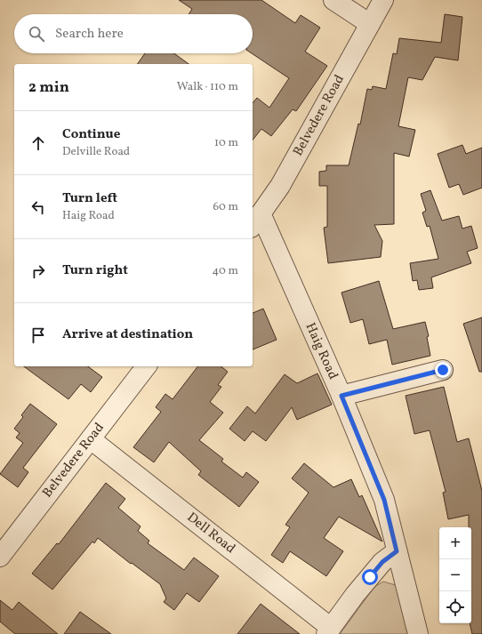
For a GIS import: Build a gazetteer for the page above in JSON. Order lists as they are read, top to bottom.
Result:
{
  "streets": {
    "street": ["Belvedere Road", "Haig Road", "Dell Road"]
  },
  "crossings": [
    ["Belvedere Road", "Haig Road"],
    ["Belvedere Road", "Dell Road"]
  ],
  "page": {
    "search": "Search here",
    "heading": ["2 min", "Walk · 110 m"],
    "list": [
      ["Continue", "Delville Road", "10 m"],
      ["Turn left", "Haig Road", "60 m"],
      ["Turn right", "40 m"],
      "Arrive at destination"
    ],
    "map_buttons": ["+", "−"]
  }
}
